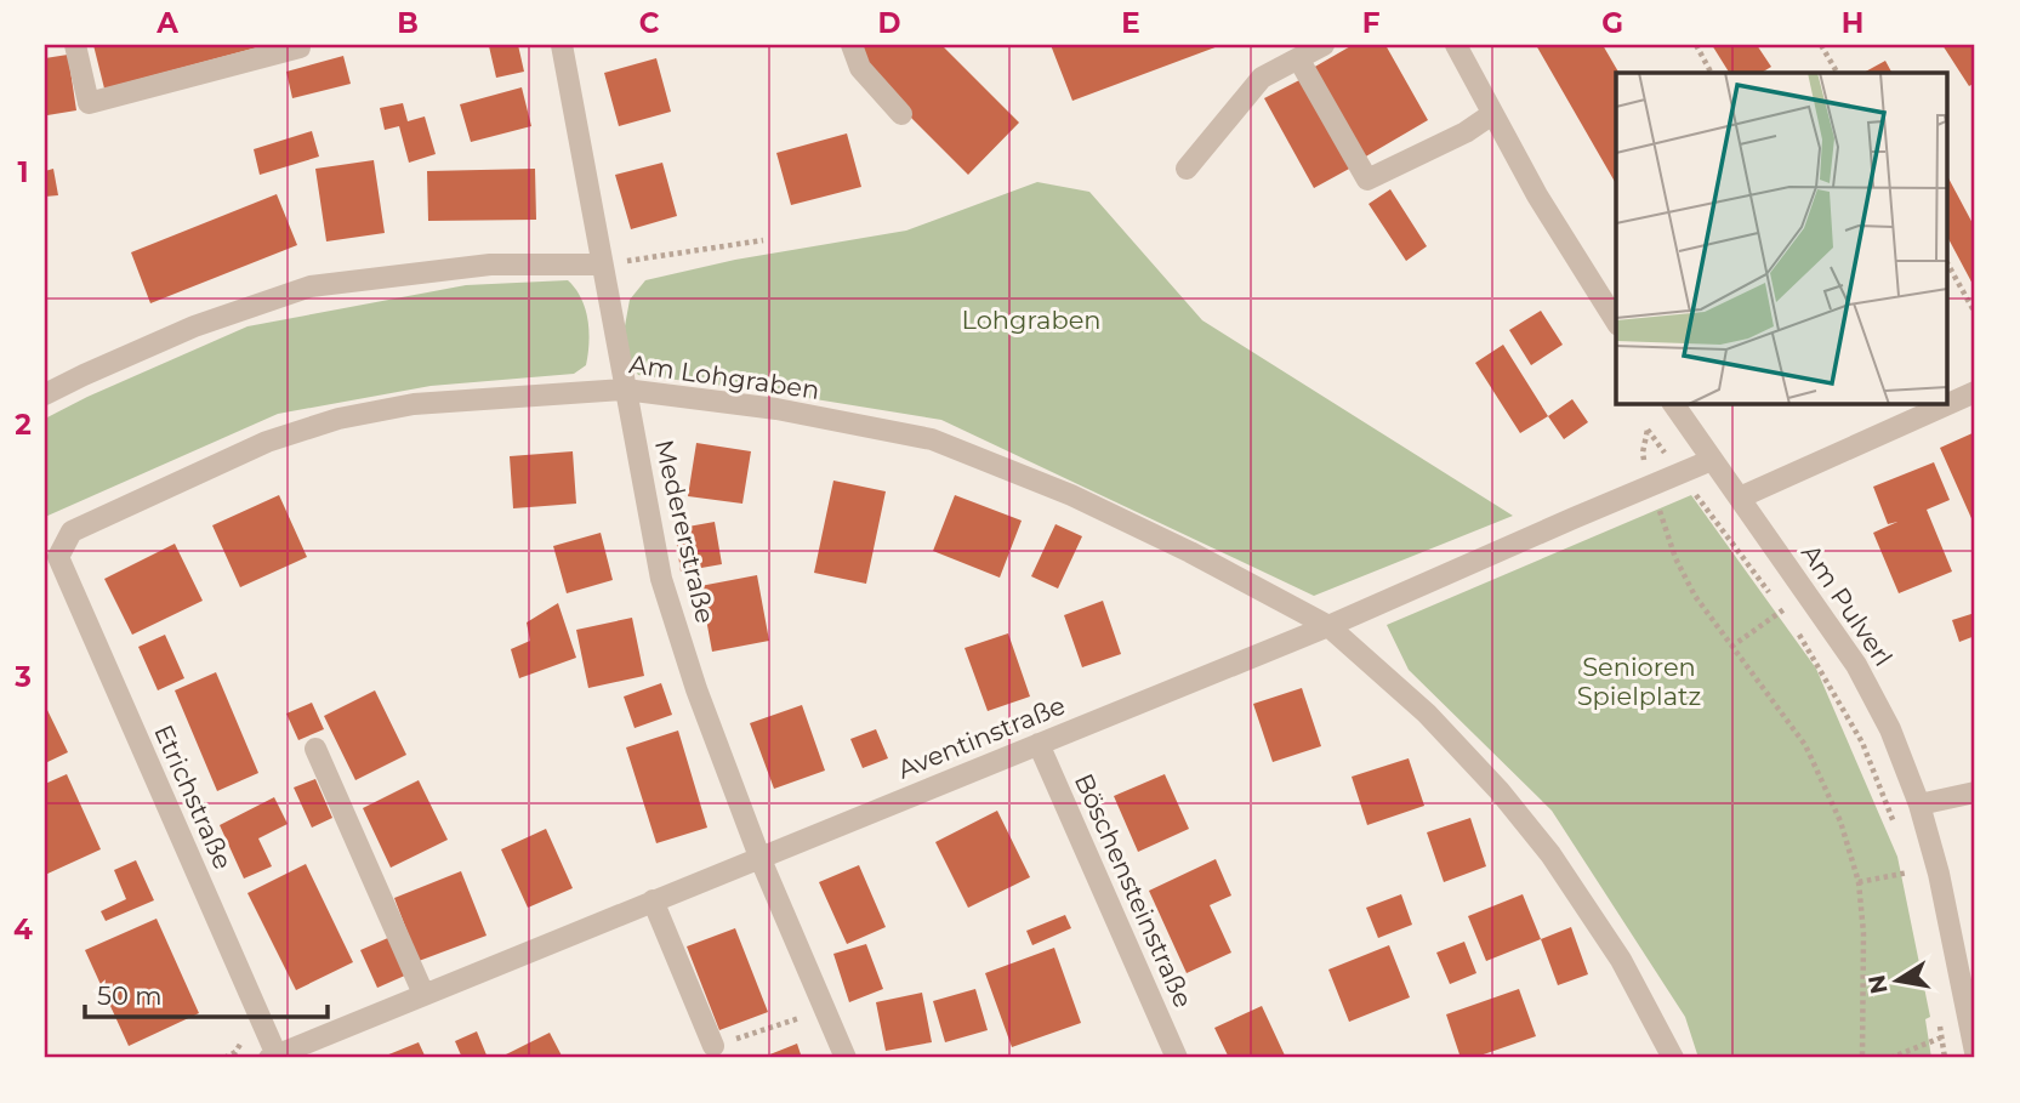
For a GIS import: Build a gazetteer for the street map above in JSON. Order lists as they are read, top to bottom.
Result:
{
  "streets": {
    "street": [
      "Am Lohgraben",
      "Medererstraße",
      "Am Pulverl",
      "Aventinstraße",
      "Etrichstraße",
      "Böschensteinstraße"
    ]
  },
  "crossings": [
    ["Am Lohgraben", "Medererstraße"],
    ["Am Lohgraben", "Aventinstraße"],
    ["Am Lohgraben", "Etrichstraße"],
    ["Medererstraße", "Aventinstraße"],
    ["Am Pulverl", "Aventinstraße"],
    ["Aventinstraße", "Etrichstraße"],
    ["Aventinstraße", "Böschensteinstraße"]
  ],
  "parks": ["Lohgraben", "Senioren Spielplatz"],
  "scale_bar": "50 m",
  "north": "left",
  "grid": {
    "columns": [
      "A",
      "B",
      "C",
      "D",
      "E",
      "F",
      "G",
      "H"
    ],
    "rows": [
      "1",
      "2",
      "3",
      "4"
    ]
  }
}
